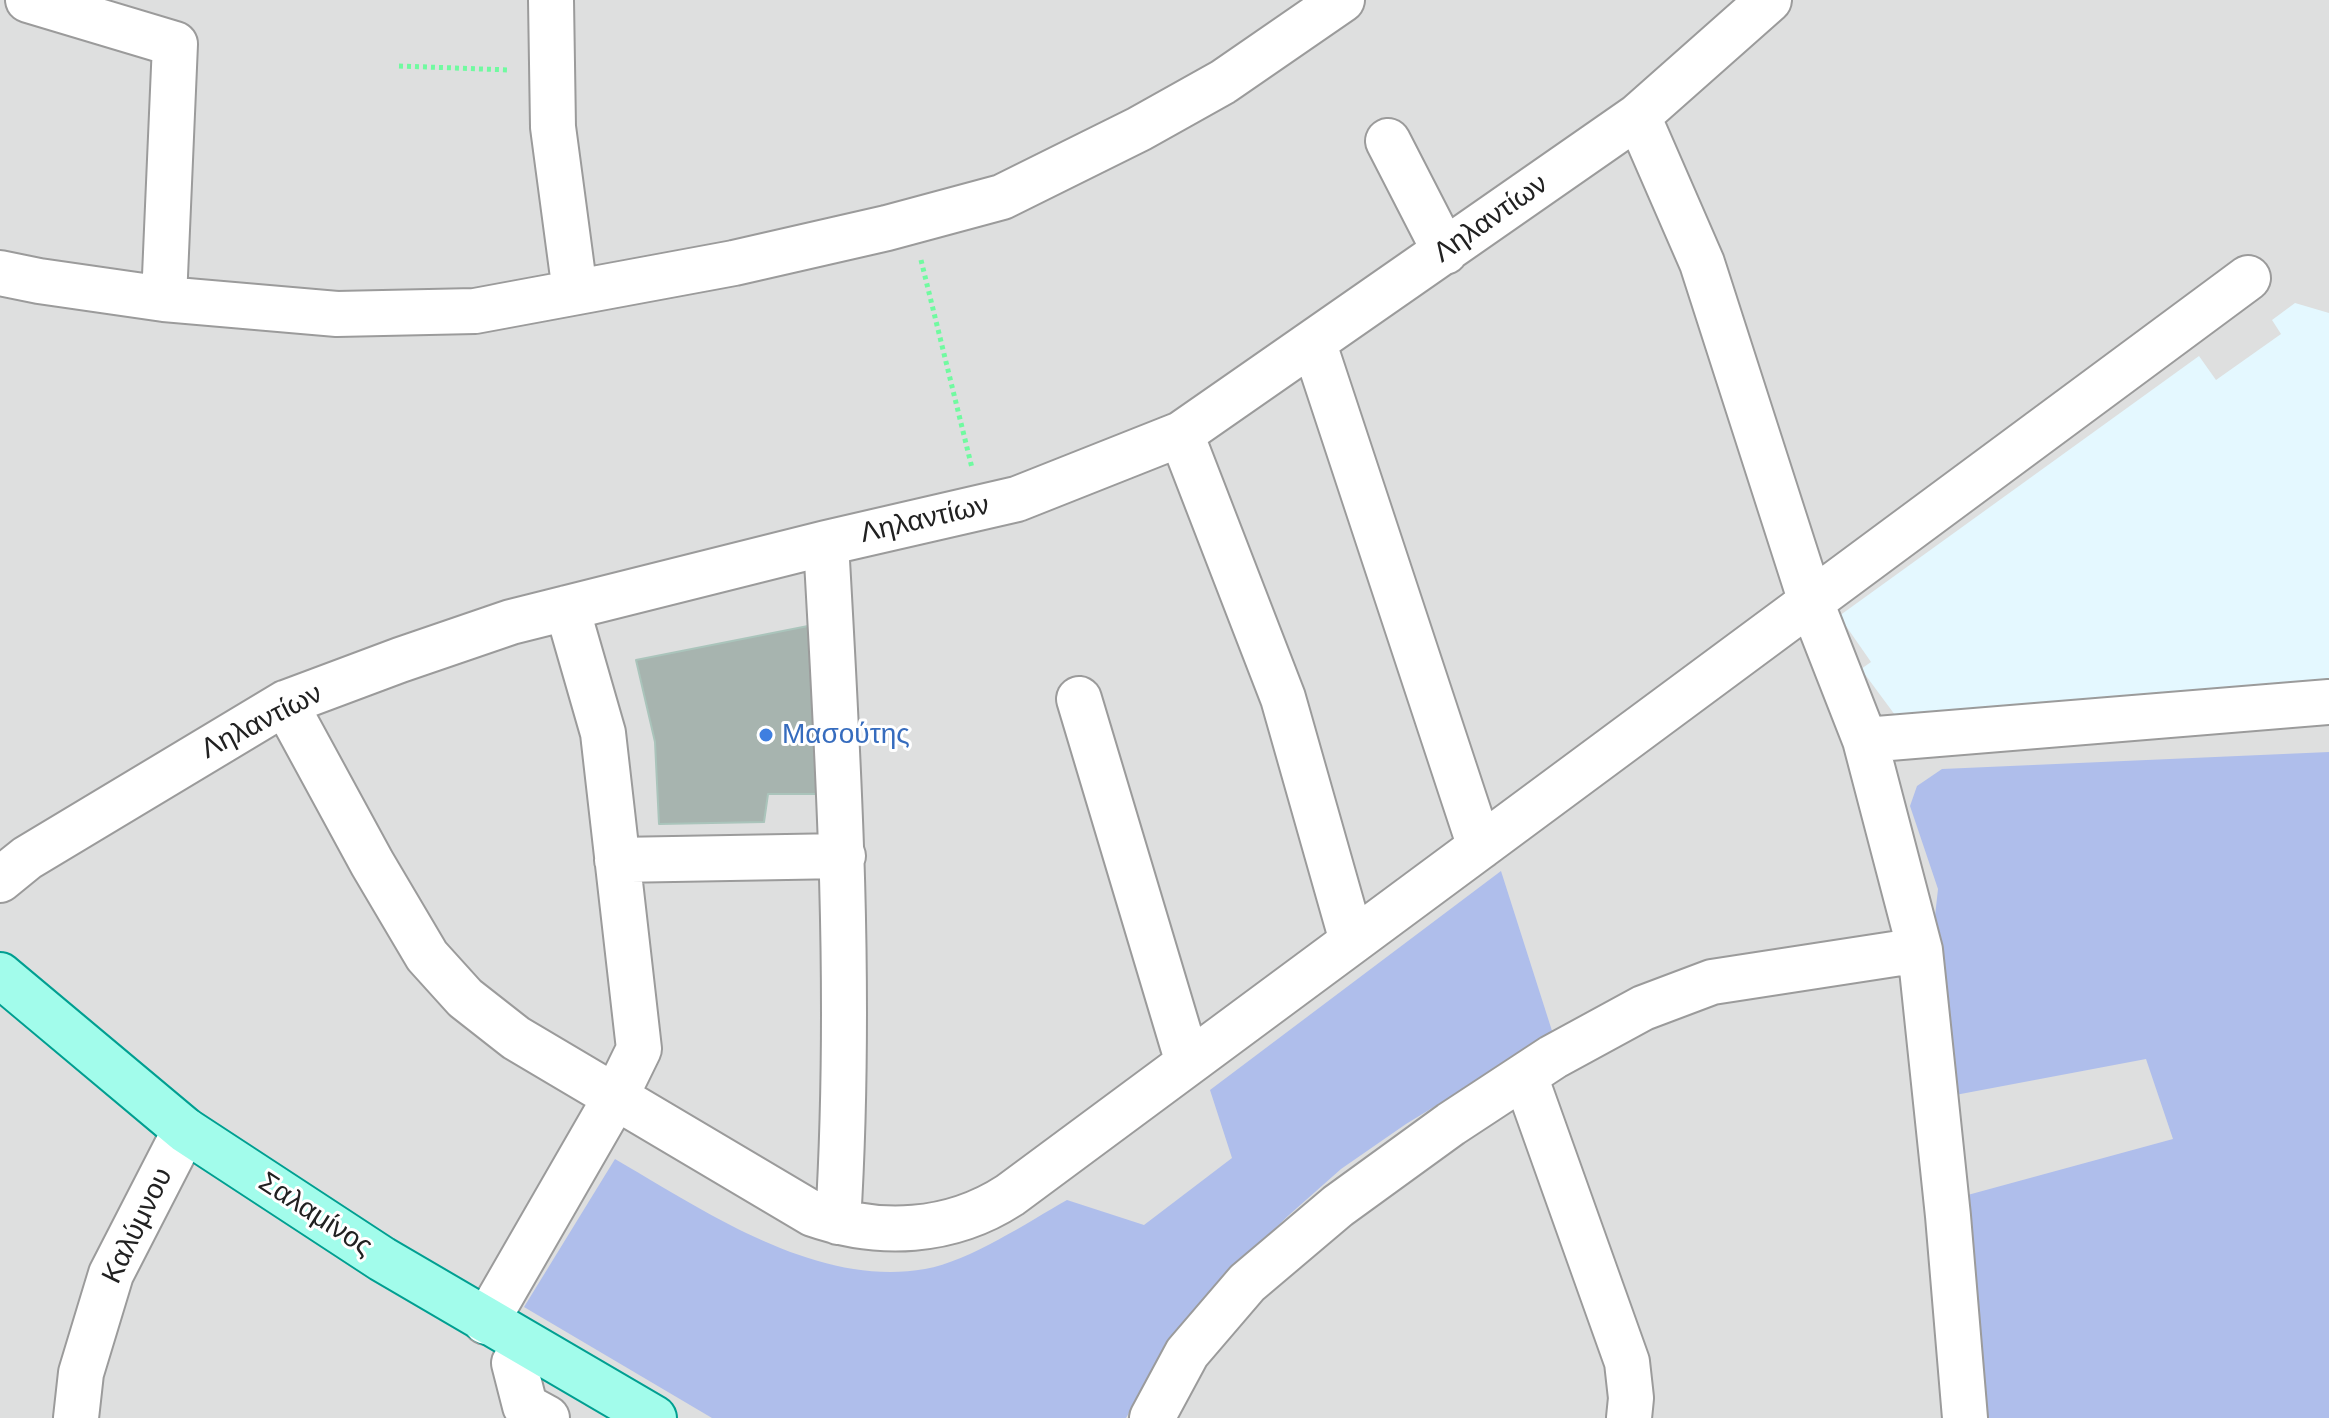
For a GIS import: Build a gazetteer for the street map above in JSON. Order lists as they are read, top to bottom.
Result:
{
  "streets": {
    "main road": ["Σαλαμίνος"],
    "street": ["Ληλαντίων", "Καλύμνου"]
  },
  "crossings": [
    ["Σαλαμίνος", "Καλύμνου"]
  ],
  "places": ["Μασούτης"]
}
